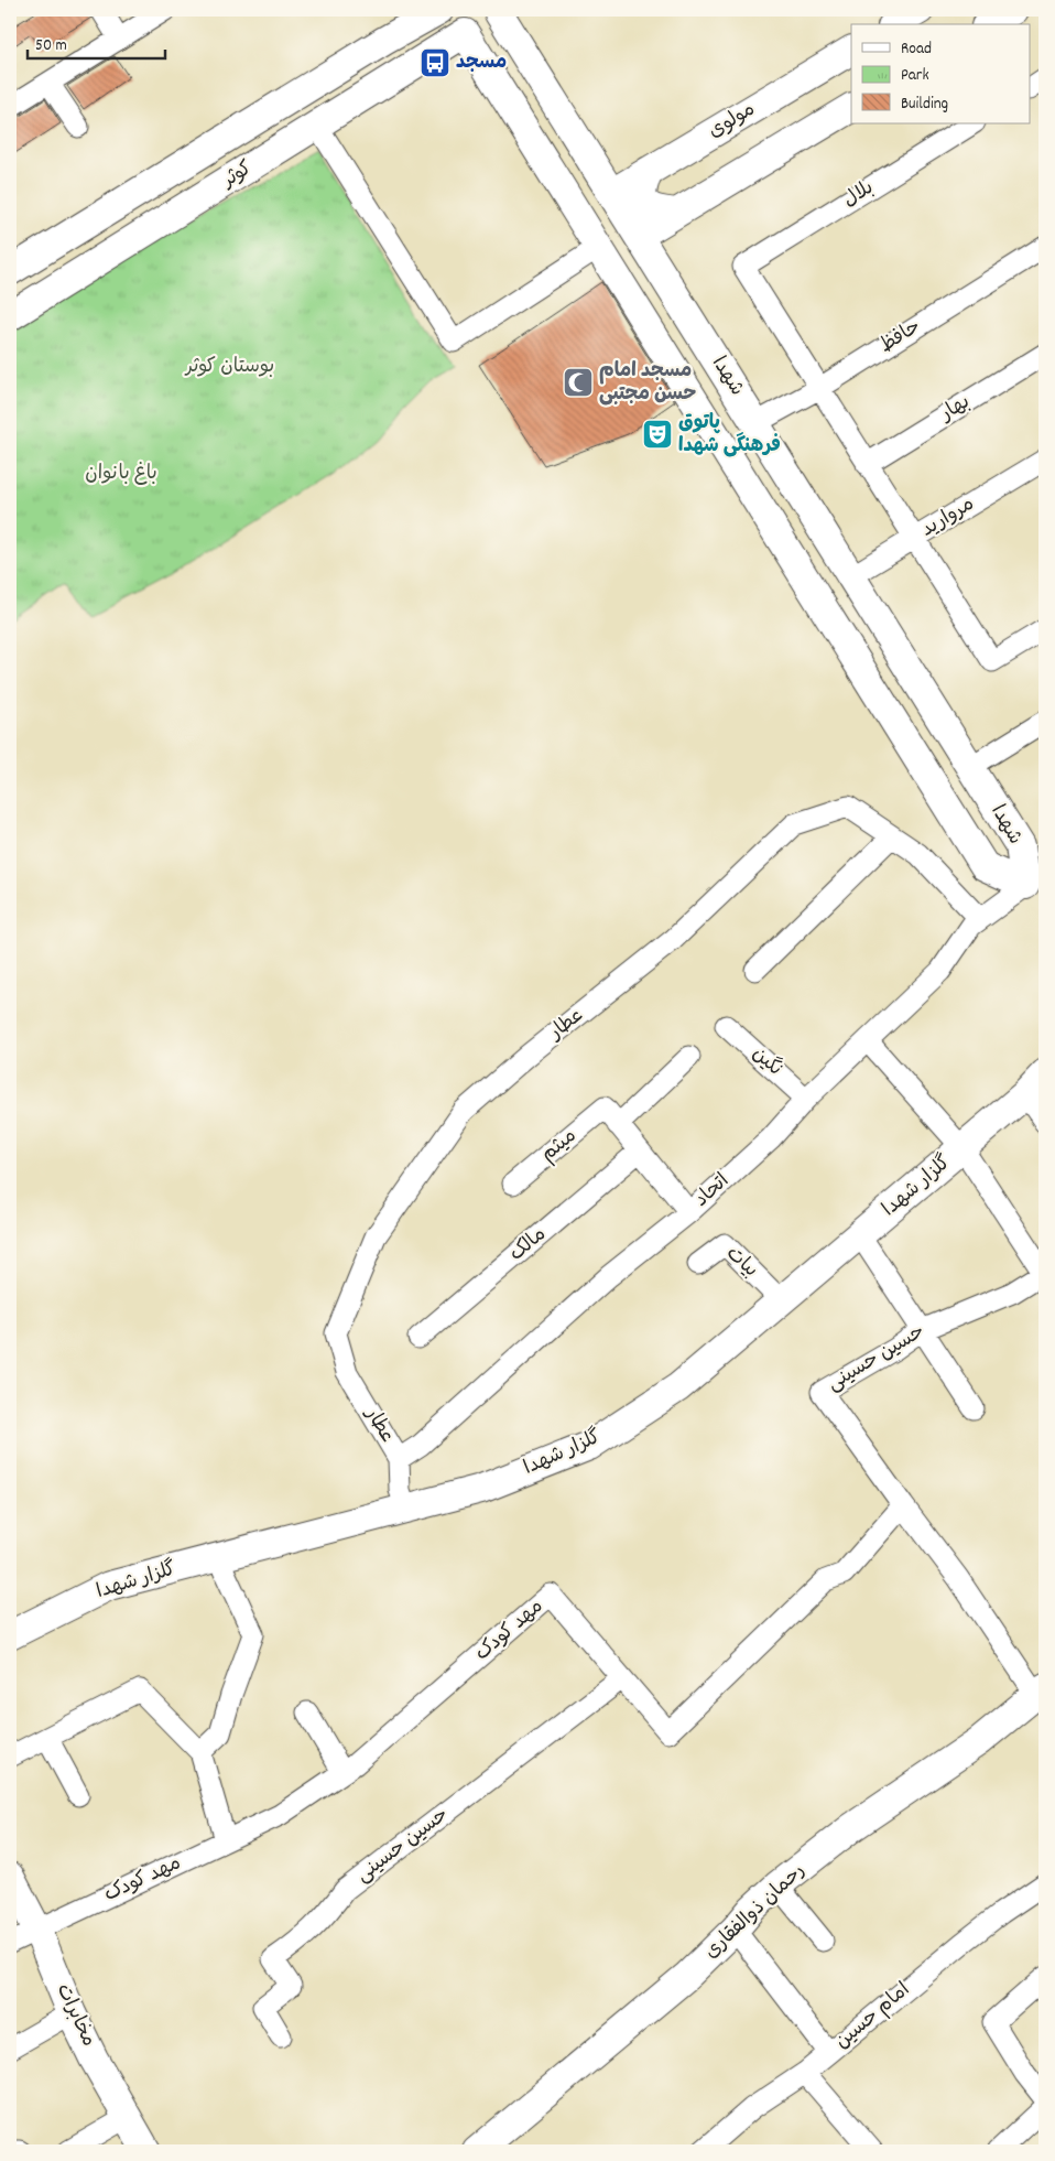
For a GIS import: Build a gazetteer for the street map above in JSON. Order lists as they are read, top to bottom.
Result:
{
  "streets": {
    "street": [
      "مولوی",
      "کوثر",
      "بلال",
      "حافظ",
      "شهدا",
      "بهار",
      "مروارید",
      "عطار",
      "نگین",
      "میثم",
      "گلزار شهدا",
      "اتحاد",
      "مالک",
      "بیات",
      "حسین حسینی",
      "مهد کودک",
      "رحمان ذوالفقاری",
      "مخابرات",
      "امام حسین"
    ]
  },
  "crossings": [
    ["مولوی", "شهدا"],
    ["کوثر", "شهدا"],
    ["بلال", "حافظ"],
    ["حافظ", "شهدا"],
    ["شهدا", "مروارید"],
    ["شهدا", "اتحاد"],
    ["عطار", "اتحاد"],
    ["نگین", "اتحاد"],
    ["گلزار شهدا", "بیات"],
    ["گلزار شهدا", "حسین حسینی"],
    ["حسین حسینی", "مهد کودک"],
    ["حسین حسینی", "رحمان ذوالفقاری"],
    ["مهد کودک", "مخابرات"]
  ],
  "parks": ["بوستان کوثر", "باغ بانوان"],
  "places": {
    "bus stop": ["مسجد"],
    "mosque": ["مسجد امام حسن مجتبی"],
    "theatre": ["پاتوق فرهنگی شهدا"]
  },
  "legend": ["Road", "Park", "Building"],
  "scale_bar": "50 m"
}
